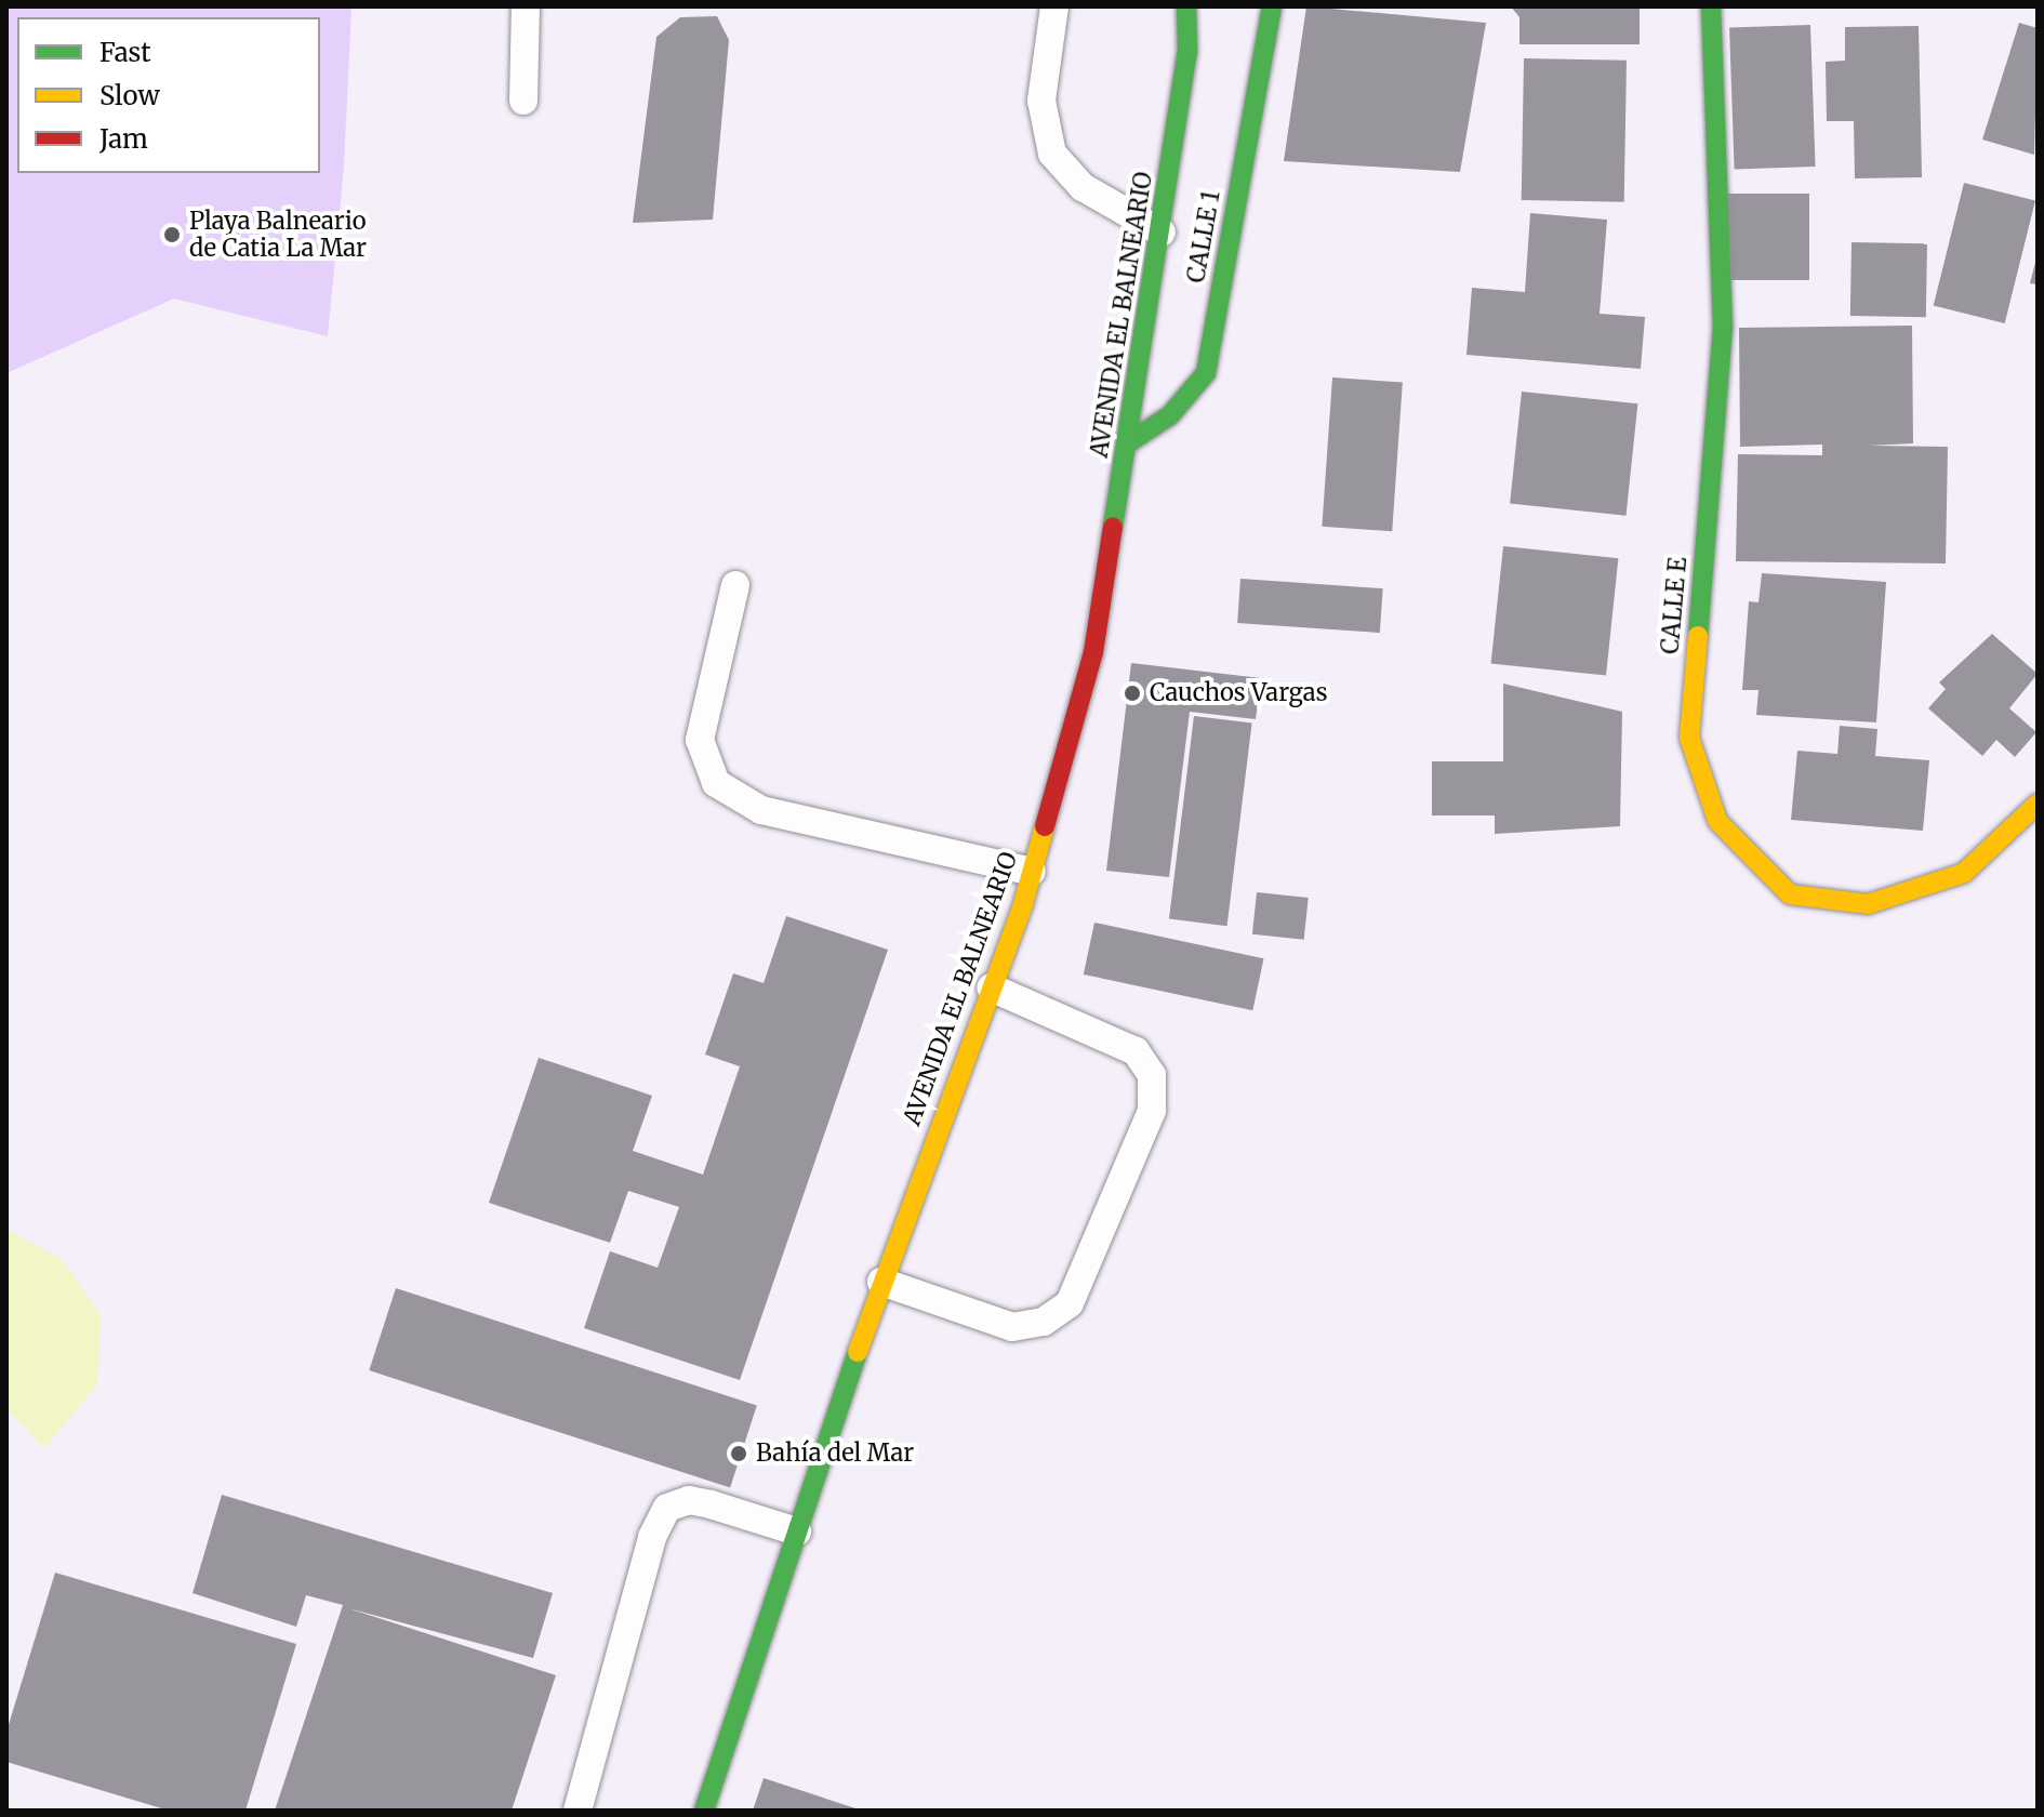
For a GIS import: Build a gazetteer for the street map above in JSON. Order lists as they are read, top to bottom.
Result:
{
  "streets": {
    "street": ["CALLE 1", "AVENIDA EL BALNEARIO", "CALLE E"]
  },
  "crossings": [
    ["CALLE 1", "AVENIDA EL BALNEARIO"]
  ],
  "places": ["Playa Balneario de Catia La Mar", "Cauchos Vargas", "Bahía del Mar"],
  "legend": ["Fast", "Slow", "Jam"]
}
